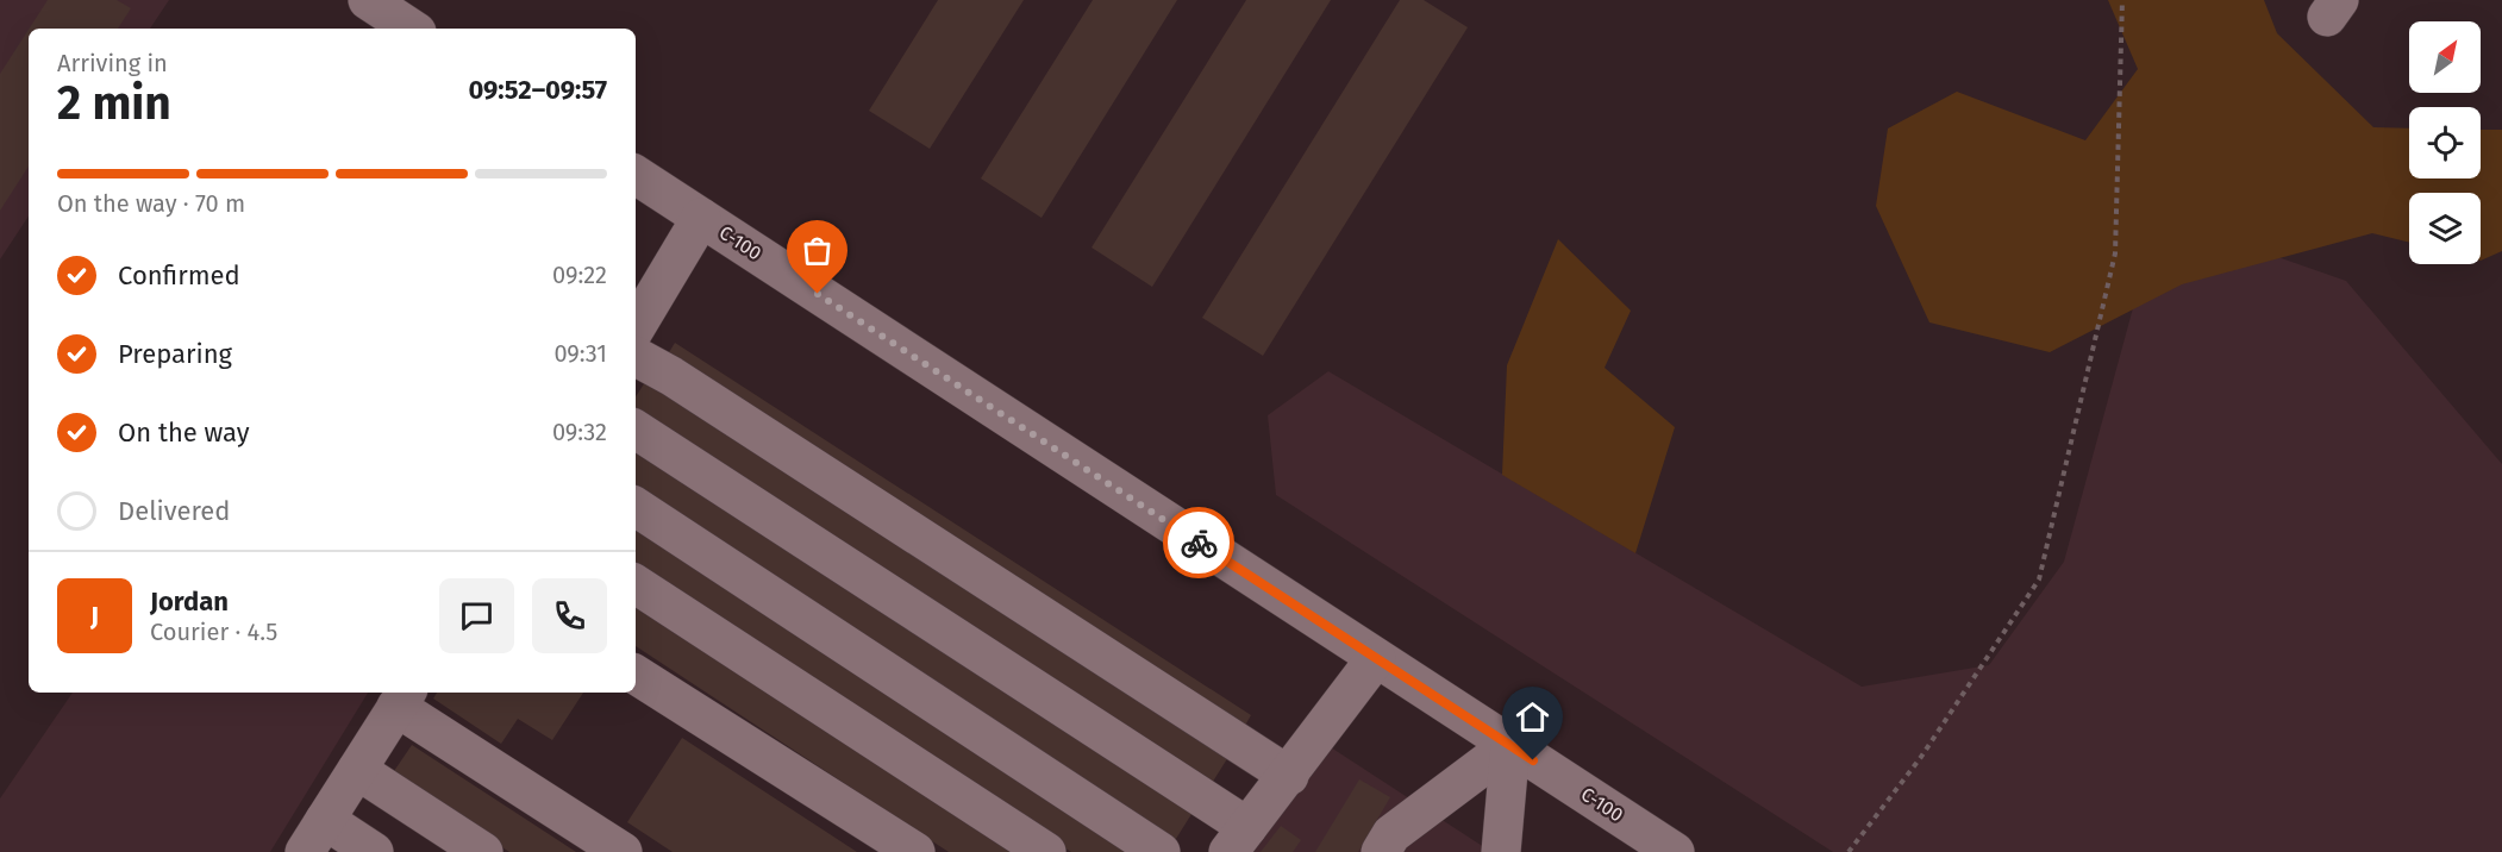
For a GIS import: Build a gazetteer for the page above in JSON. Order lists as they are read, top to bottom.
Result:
{
  "streets": {
    "street": ["С-100"]
  },
  "north": "top right",
  "page": {
    "heading": ["2 min", "Arriving in", "09:52–09:57"],
    "panel": ["Jordan", "Courier · 4.5"],
    "bar": "On the way · 70 m",
    "list": [
      ["Confirmed", "09:22"],
      ["Preparing", "09:31"],
      ["On the way", "09:32"],
      "Delivered"
    ],
    "round": "J"
  }
}
